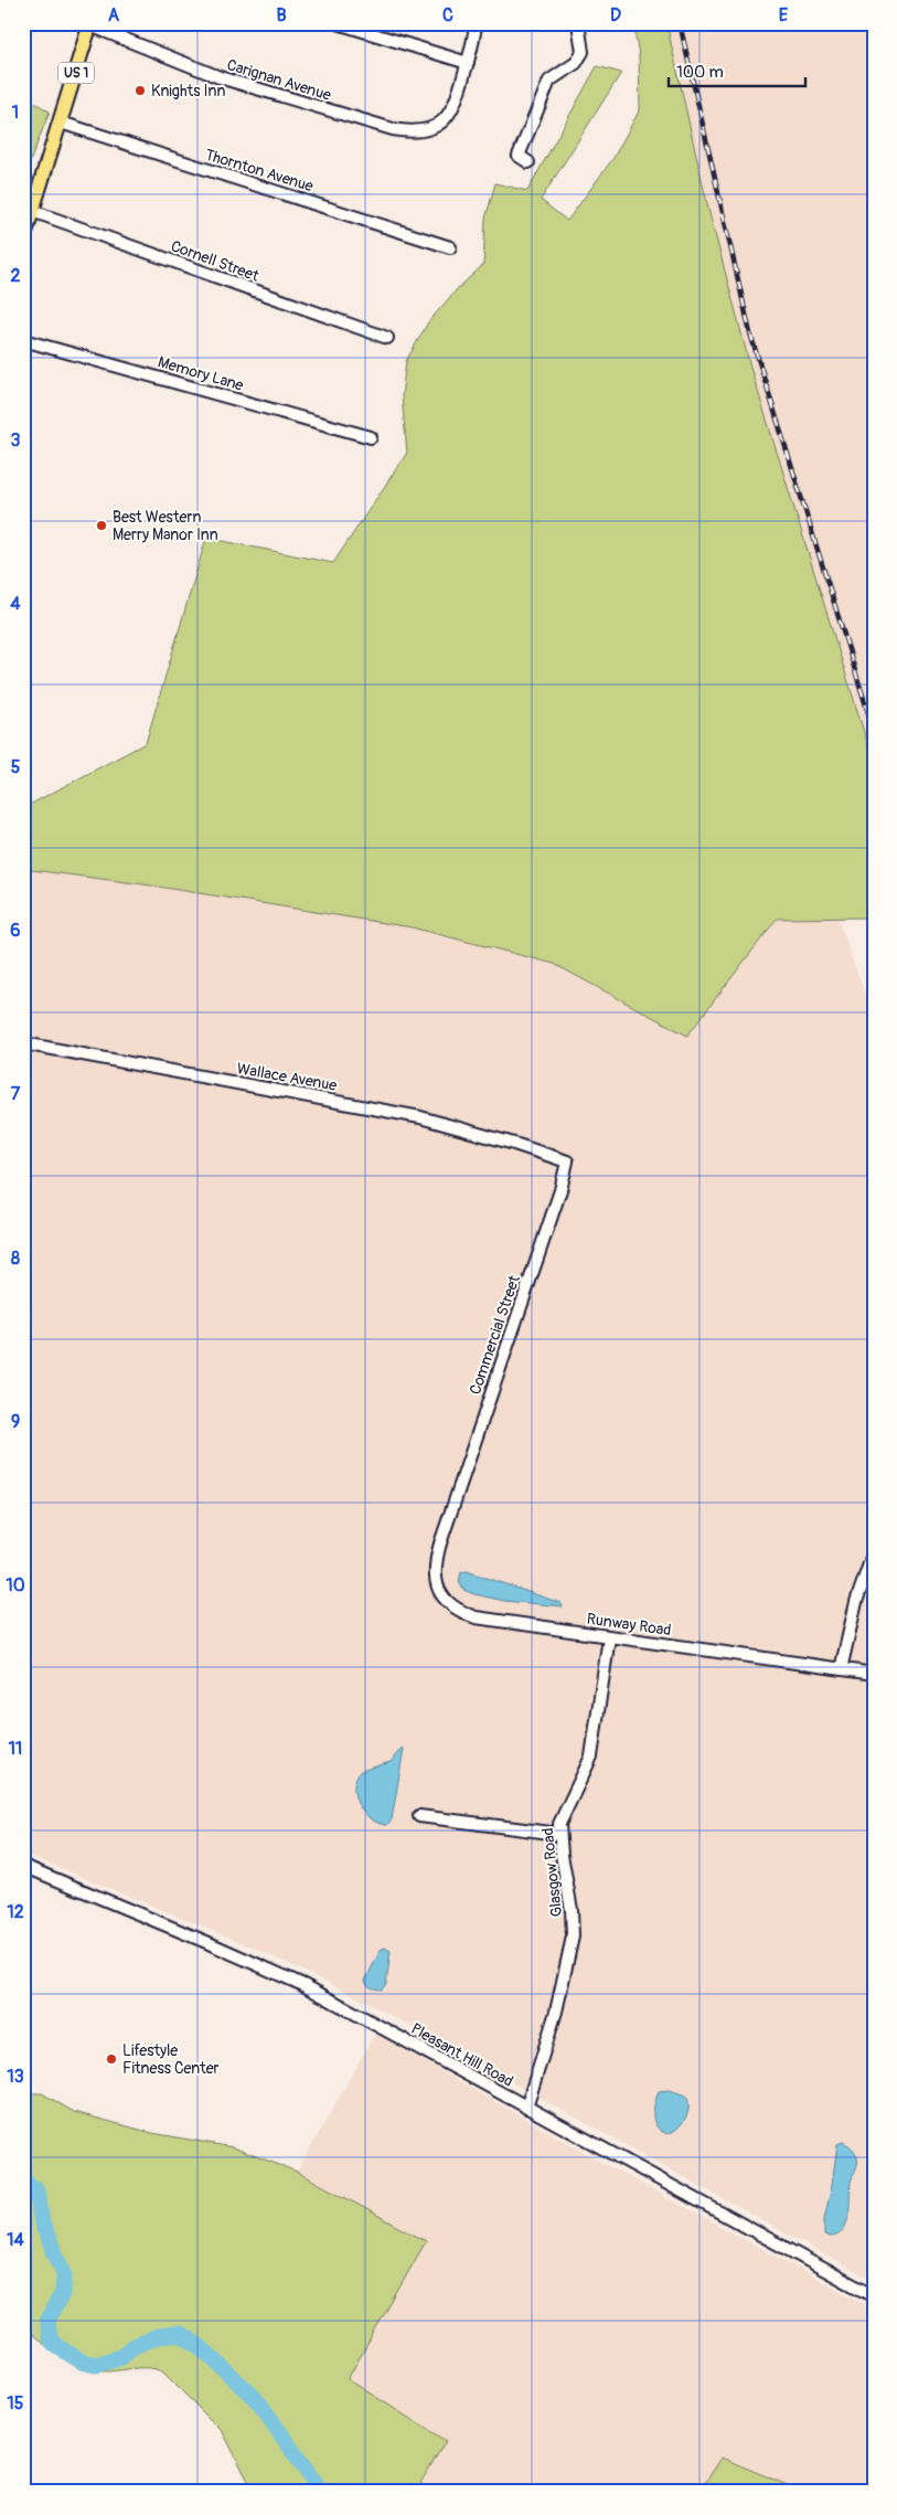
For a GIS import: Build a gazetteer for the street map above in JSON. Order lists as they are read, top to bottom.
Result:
{
  "streets": {
    "main road": ["US 1"],
    "street": [
      "Carignan Avenue",
      "Thornton Avenue",
      "Cornell Street",
      "Memory Lane",
      "Wallace Avenue",
      "Commercial Street",
      "Runway Road",
      "Glasgow Road",
      "Pleasant Hill Road"
    ]
  },
  "crossings": [
    ["US 1", "Carignan Avenue"],
    ["US 1", "Thornton Avenue"],
    ["US 1", "Cornell Street"],
    ["Wallace Avenue", "Commercial Street"],
    ["Commercial Street", "Runway Road"],
    ["Runway Road", "Glasgow Road"],
    ["Glasgow Road", "Pleasant Hill Road"]
  ],
  "places": ["Knights Inn", "Best Western Merry Manor Inn", "Lifestyle Fitness Center"],
  "scale_bar": "100 m",
  "grid": {
    "columns": [
      "A",
      "B",
      "C",
      "D",
      "E"
    ],
    "rows": [
      "1",
      "2",
      "3",
      "4",
      "5",
      "6",
      "7",
      "8",
      "9",
      "10",
      "11",
      "12",
      "13",
      "14",
      "15"
    ]
  }
}
